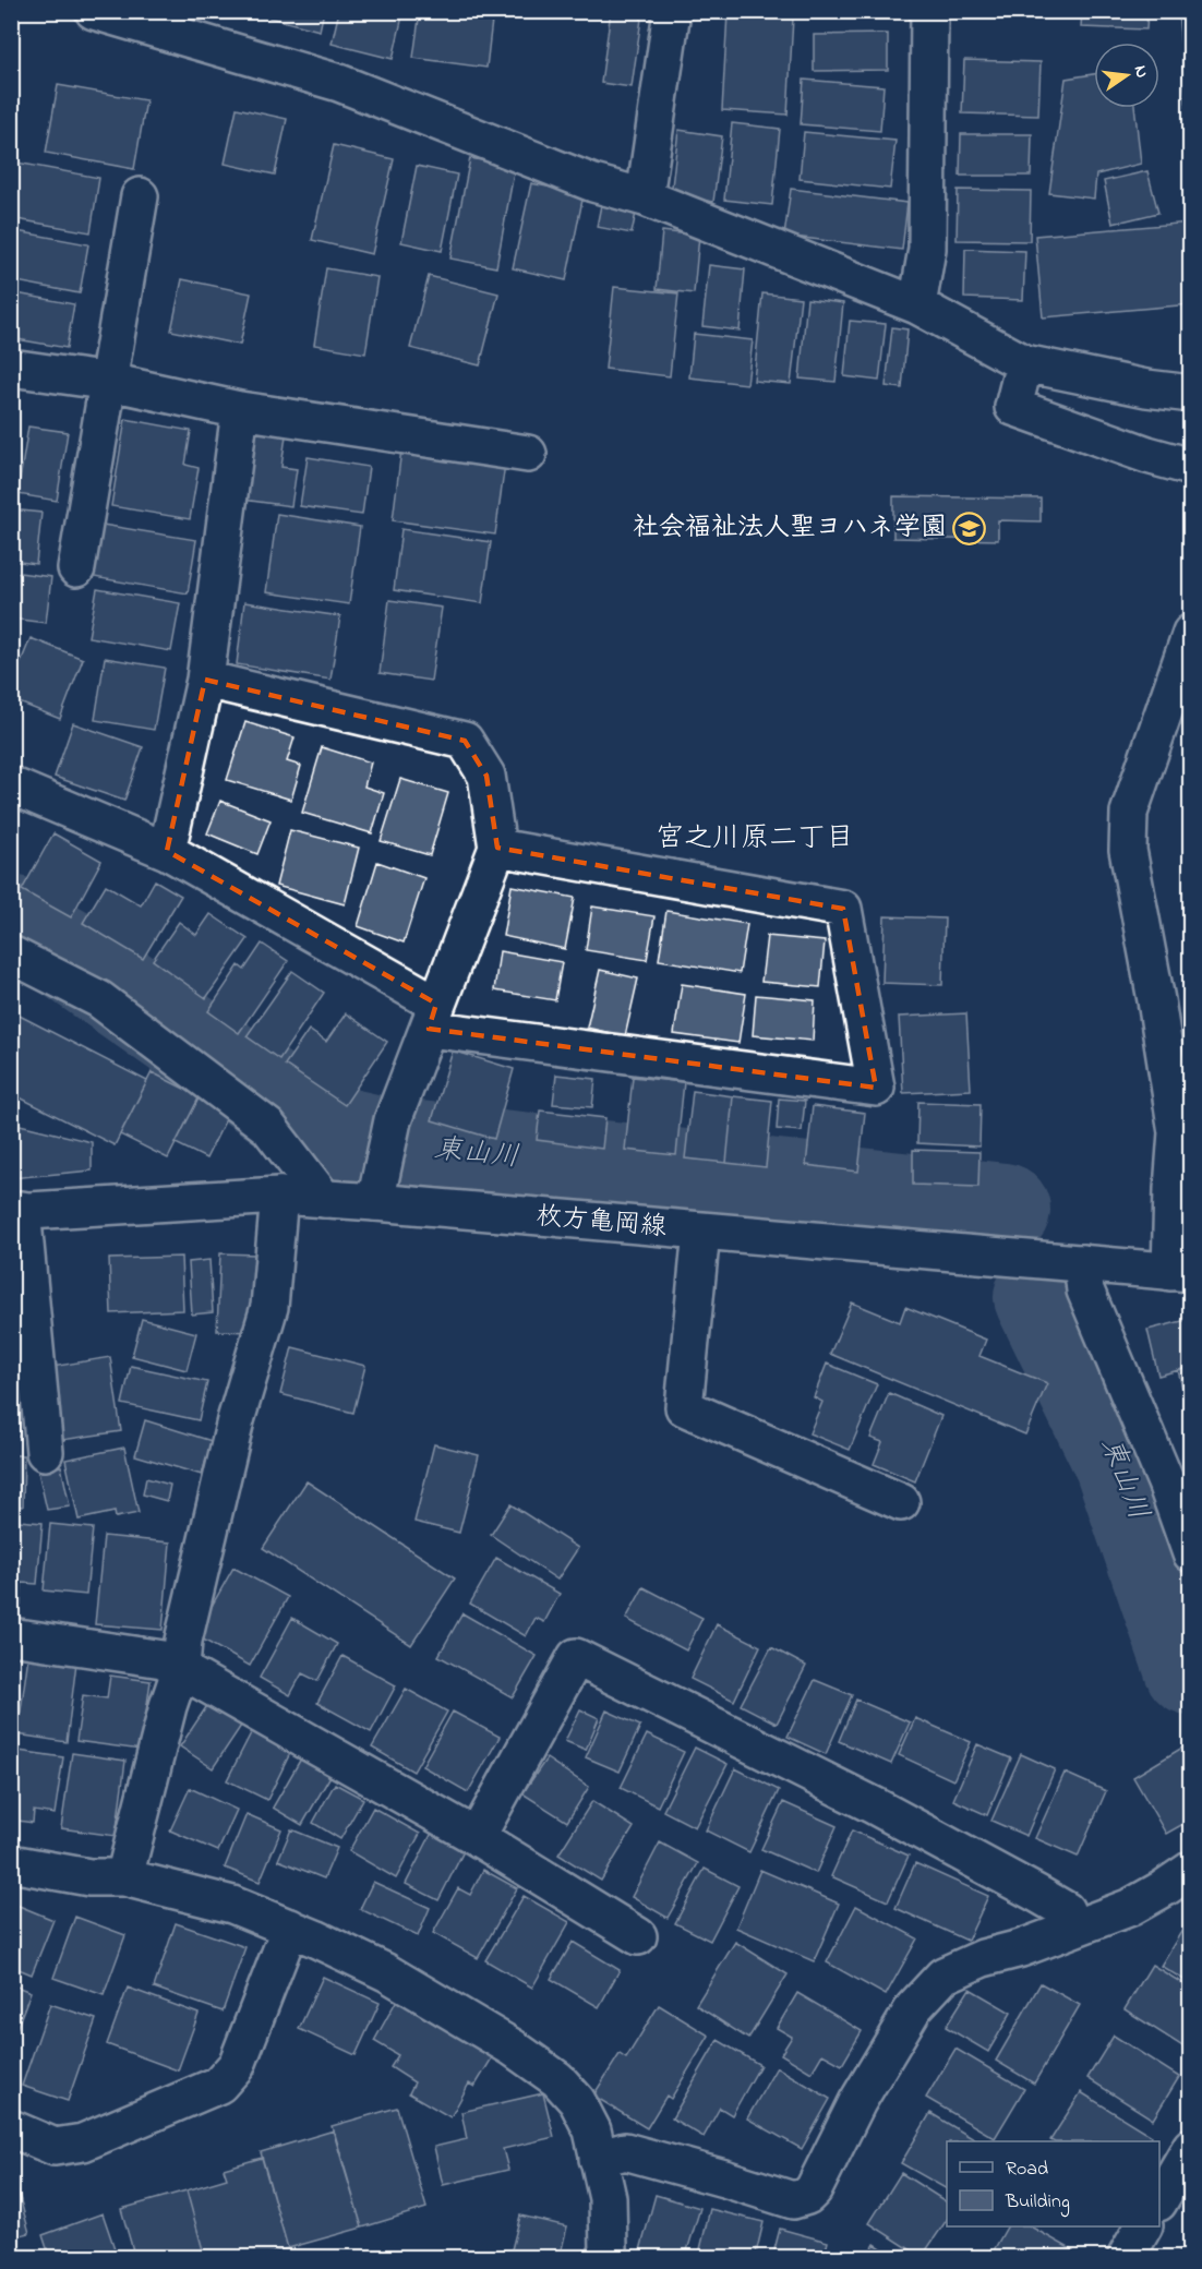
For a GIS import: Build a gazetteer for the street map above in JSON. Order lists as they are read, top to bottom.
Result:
{
  "streets": {
    "street": ["枚方亀岡線"]
  },
  "districts": ["宮之川原二丁目"],
  "water": ["東山川"],
  "places": {
    "school or university": ["社会福祉法人聖ヨハネ学園"]
  },
  "legend": ["Road", "Building"],
  "north": "right"
}
